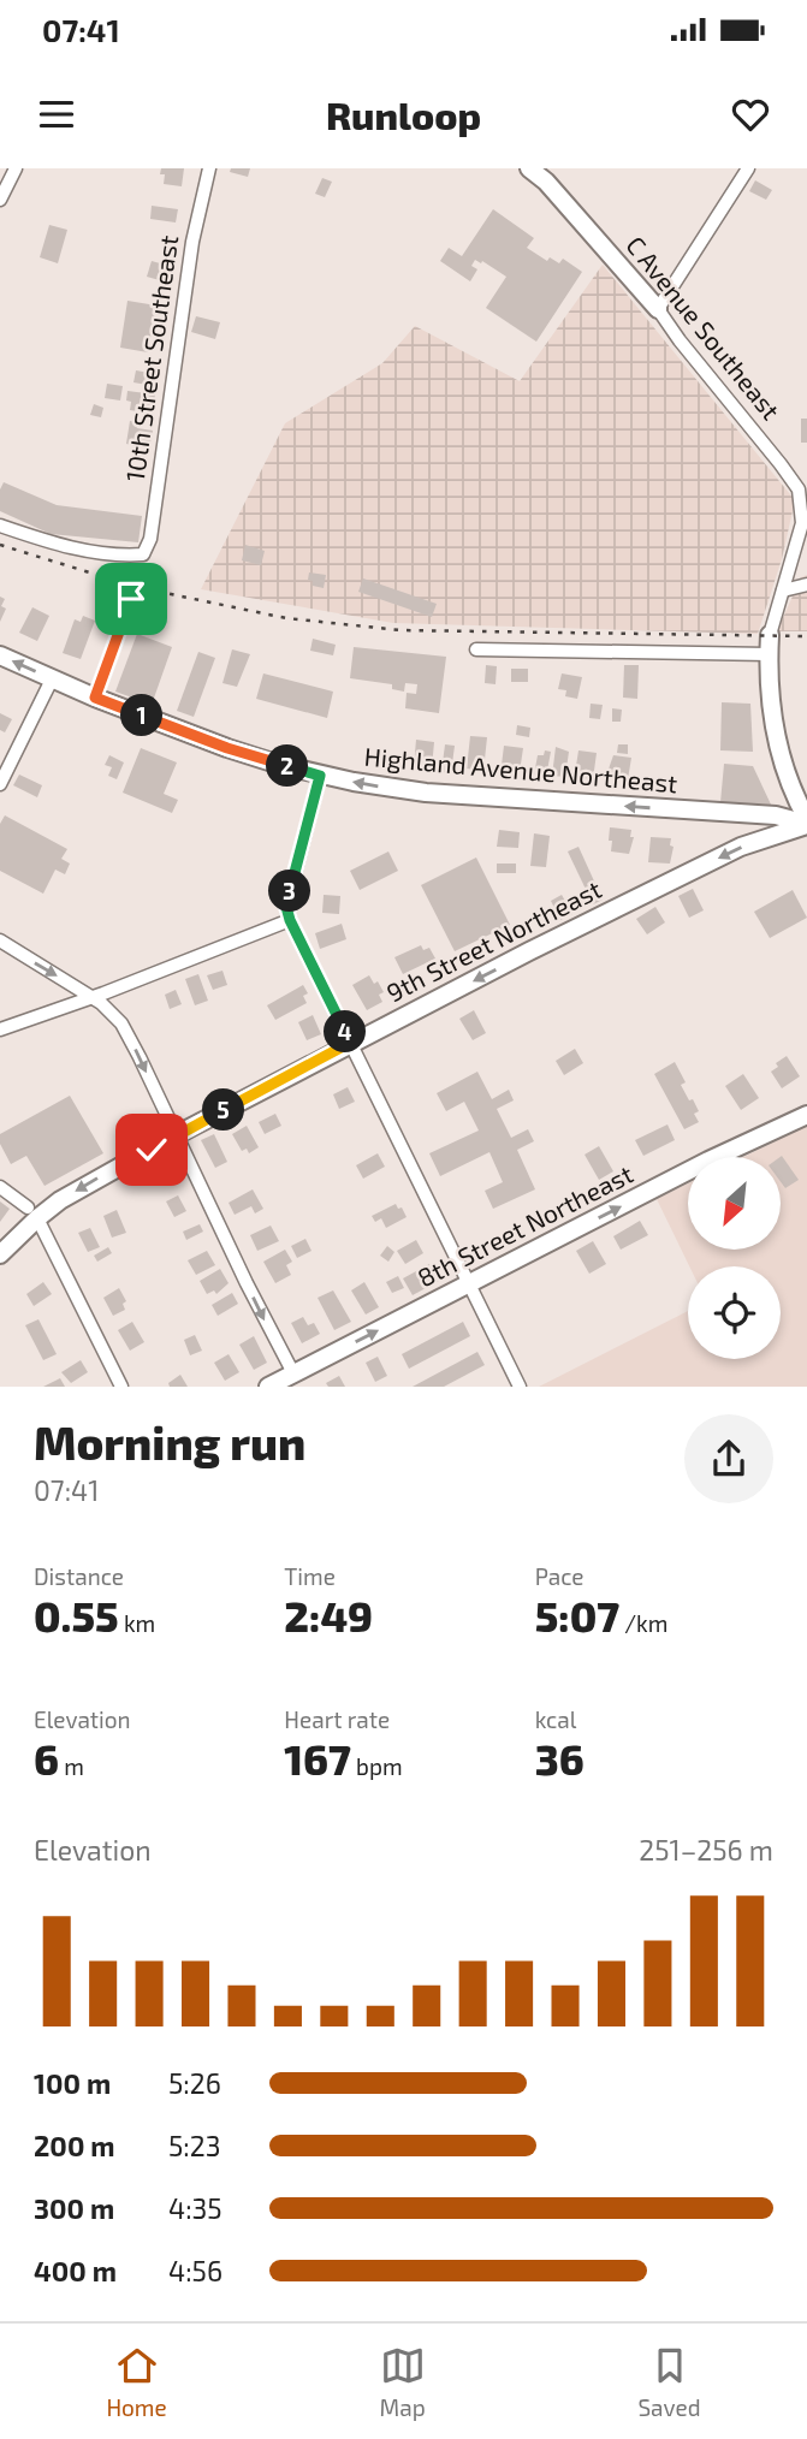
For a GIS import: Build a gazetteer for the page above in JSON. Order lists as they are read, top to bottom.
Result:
{
  "streets": {
    "main road": [
      "C Avenue Southeast",
      "Highland Avenue Northeast",
      "9th Street Northeast",
      "8th Street Northeast"
    ],
    "street": ["10th Street Southeast"]
  },
  "crossings": [
    ["Highland Avenue Northeast", "9th Street Northeast"]
  ],
  "one_way": ["Highland Avenue Northeast", "9th Street Northeast", "8th Street Northeast"],
  "north": "bottom left",
  "page": {
    "status": "07:41",
    "header": "Runloop",
    "pins": [
      "1",
      "2",
      "3",
      "4",
      "5"
    ],
    "heading": ["Morning run", "07:41"],
    "stats": [
      ["Distance", "0.55 km"],
      ["Time", "2:49"],
      ["Pace", "5:07 /km"],
      ["Elevation", "6 m"],
      ["Heart rate", "167 bpm"],
      ["kcal", "36"]
    ],
    "chart": ["Elevation", "251–256 m"],
    "list": [
      {
        "name": "100 m",
        "note": "5:26"
      },
      {
        "name": "200 m",
        "note": "5:23"
      },
      {
        "name": "300 m",
        "note": "4:35"
      },
      {
        "name": "400 m",
        "note": "4:56"
      }
    ],
    "tabs": ["Home", "Map", "Saved"]
  }
}
